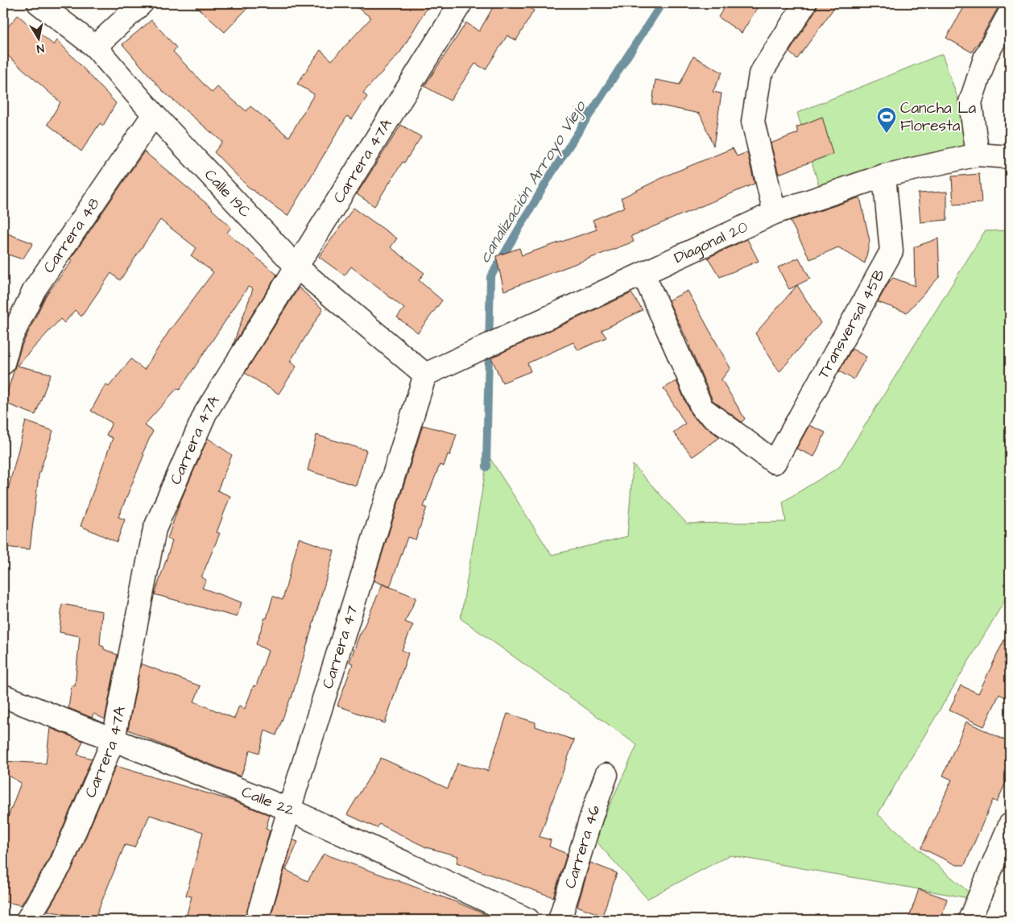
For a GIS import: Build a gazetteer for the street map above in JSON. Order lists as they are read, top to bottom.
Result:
{
  "streets": {
    "street": [
      "Carrera 47A",
      "Calle 19C",
      "Carrera 48",
      "Diagonal 20",
      "Transversal 45B",
      "Carrera 47",
      "Calle 22",
      "Carrera 46"
    ]
  },
  "crossings": [
    ["Carrera 47A", "Calle 19C"],
    ["Carrera 47A", "Calle 22"],
    ["Calle 19C", "Carrera 48"],
    ["Calle 19C", "Diagonal 20"],
    ["Calle 19C", "Carrera 47"],
    ["Diagonal 20", "Transversal 45B"],
    ["Diagonal 20", "Carrera 47"],
    ["Carrera 47", "Calle 22"]
  ],
  "water": ["canalización Arroyo Viejo"],
  "places": {
    "sports": ["Cancha La Floresta"]
  },
  "north": "bottom"
}
